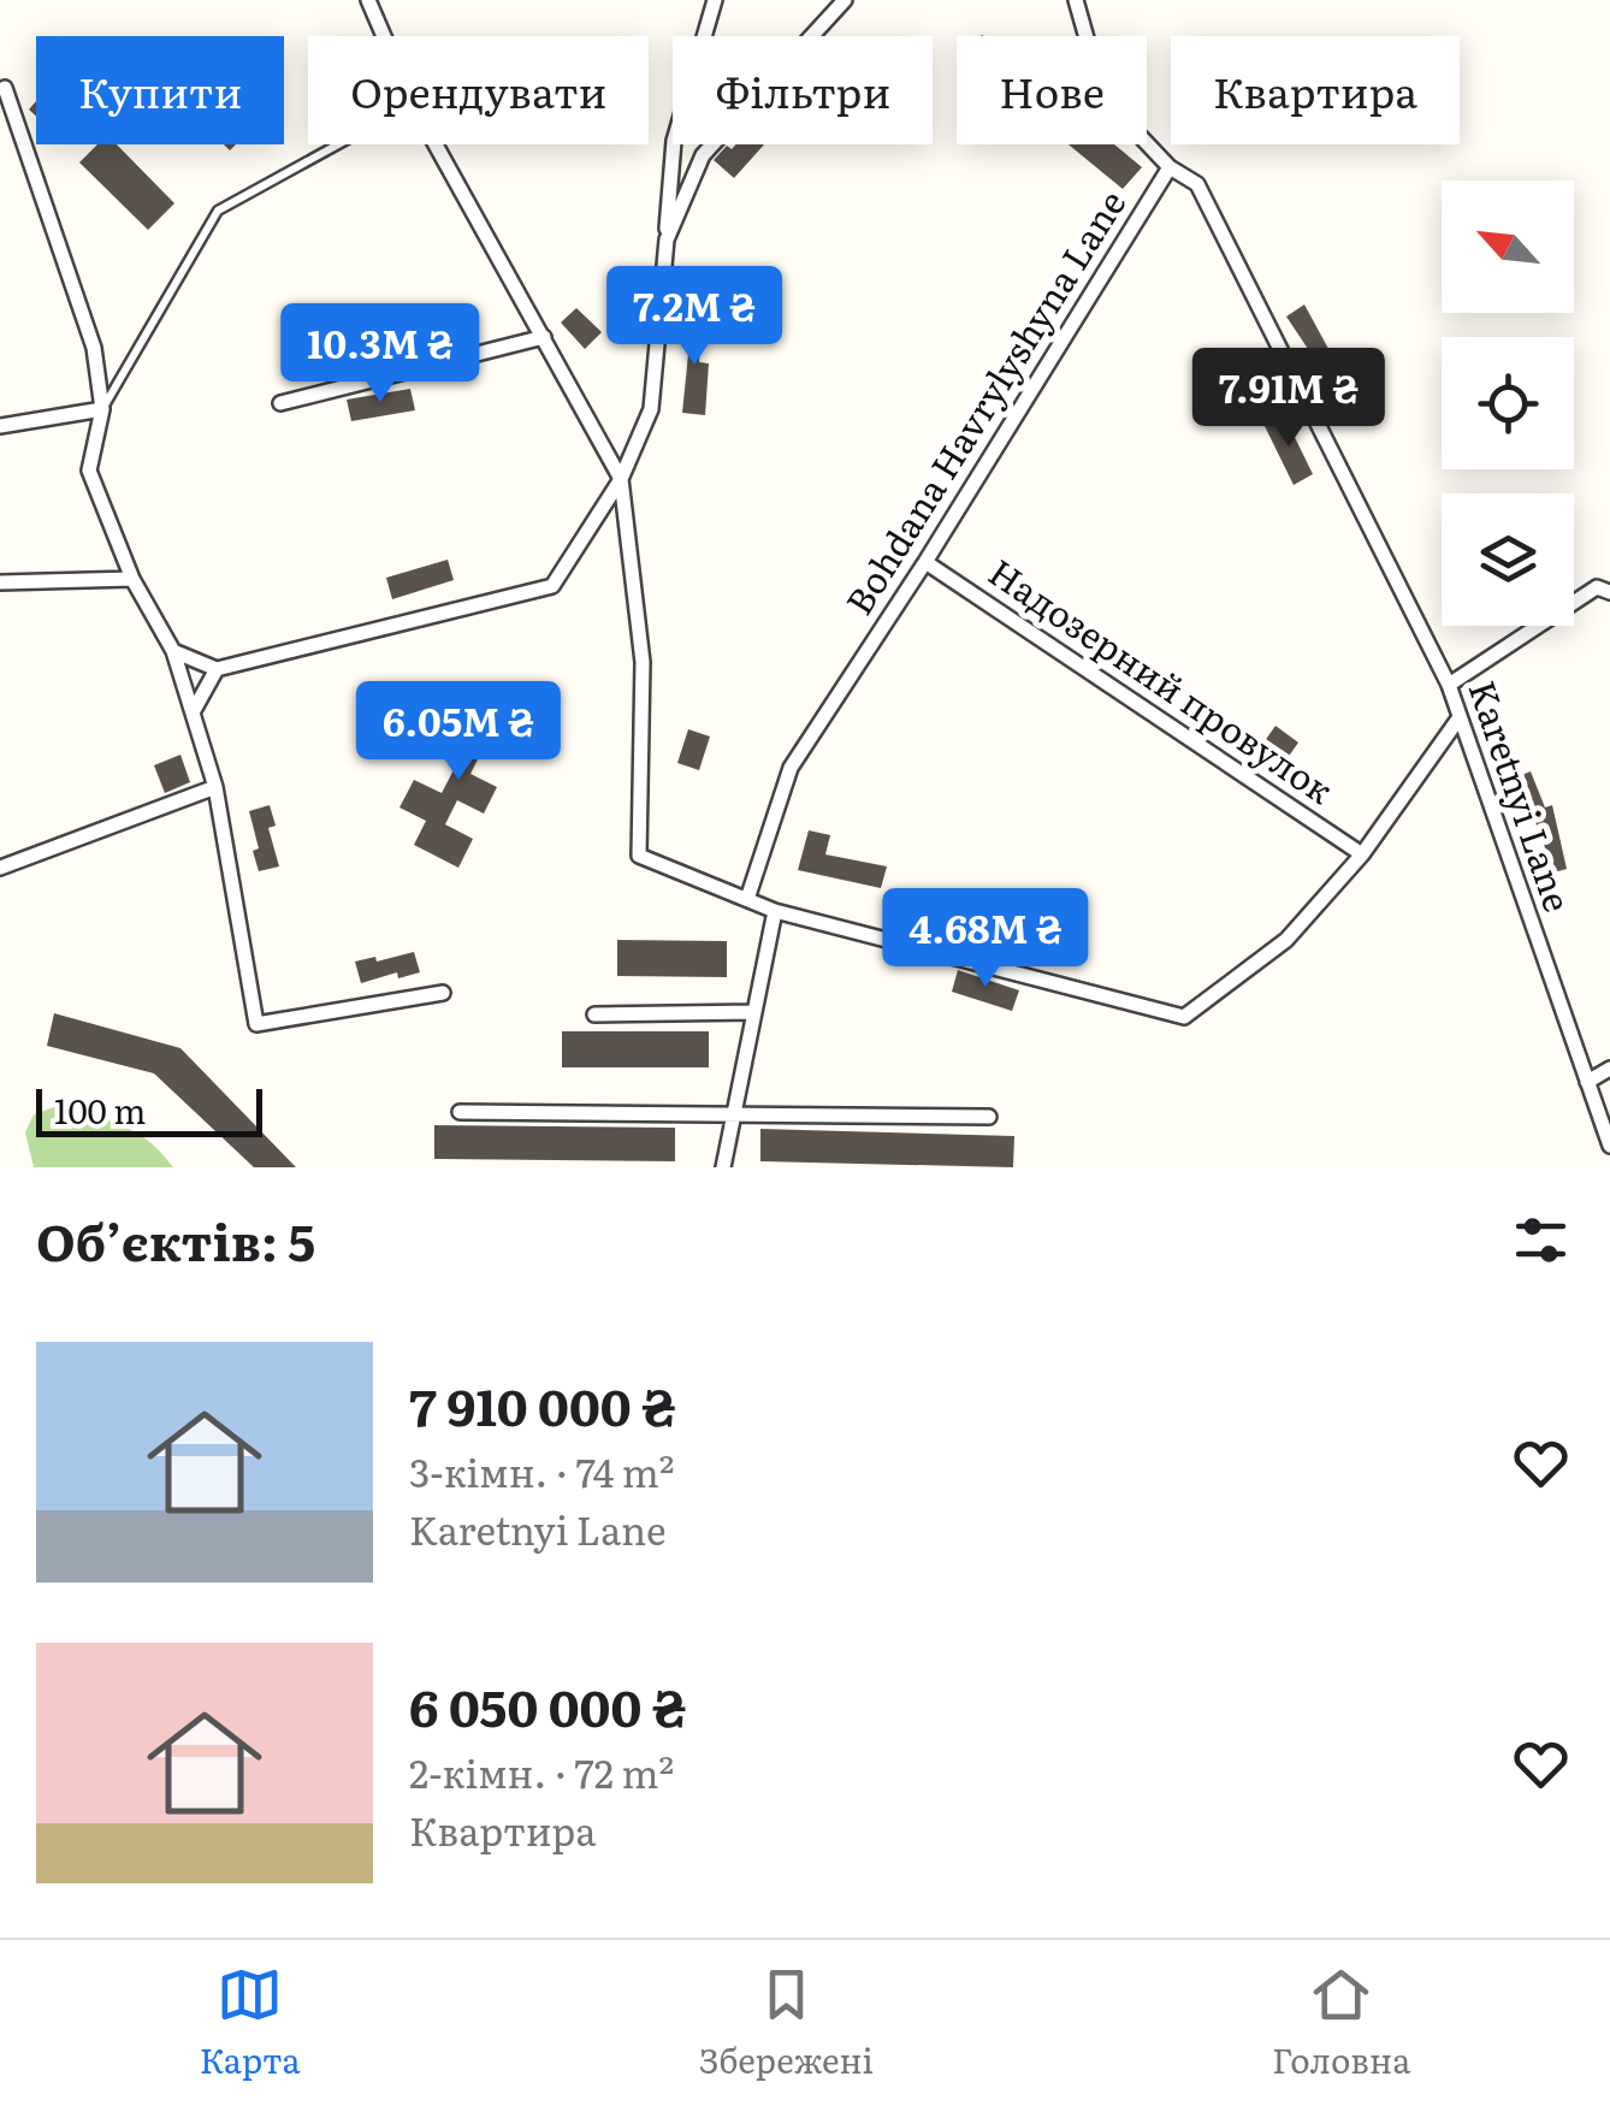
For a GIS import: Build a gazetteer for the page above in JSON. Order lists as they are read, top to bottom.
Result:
{
  "streets": {
    "street": ["Bohdana Havrylyshyna Lane", "Надозерний провулок", "Karetnyi Lane"]
  },
  "crossings": [
    ["Bohdana Havrylyshyna Lane", "Надозерний провулок"],
    ["Bohdana Havrylyshyna Lane", "Karetnyi Lane"]
  ],
  "scale_bar": "100 m",
  "north": "top left",
  "page": {
    "chip": [
      "Купити",
      "Орендувати",
      "Фільтри",
      "Нове",
      "Квартира"
    ],
    "price": [
      "7.2M ₴",
      "10.3M ₴",
      "7.91M ₴",
      "6.05M ₴",
      "4.68M ₴"
    ],
    "scale": "100 m",
    "heading": "Об’єктів: 5",
    "list": [
      {
        "name": "7 910 000 ₴",
        "note": "3-кімн. · 74 m² · Karetnyi Lane"
      },
      {
        "name": "6 050 000 ₴",
        "note": "2-кімн. · 72 m² · Квартира"
      }
    ],
    "tabs": ["Карта", "Збережені", "Головна"]
  }
}
